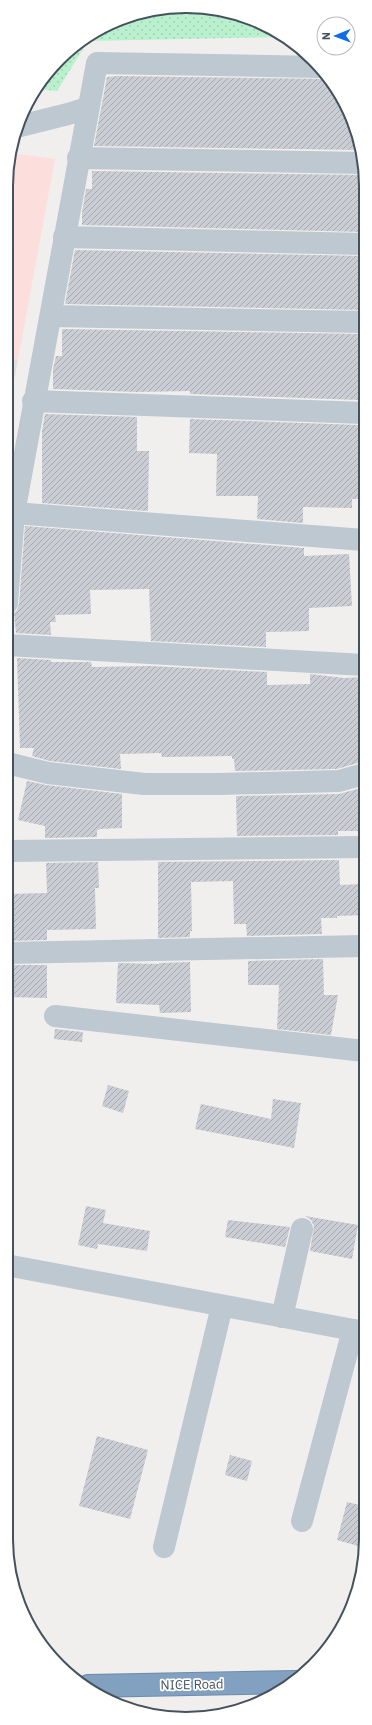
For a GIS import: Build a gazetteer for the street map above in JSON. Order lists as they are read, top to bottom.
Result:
{
  "streets": {
    "highway": ["NICE Road"]
  },
  "north": "left"
}
